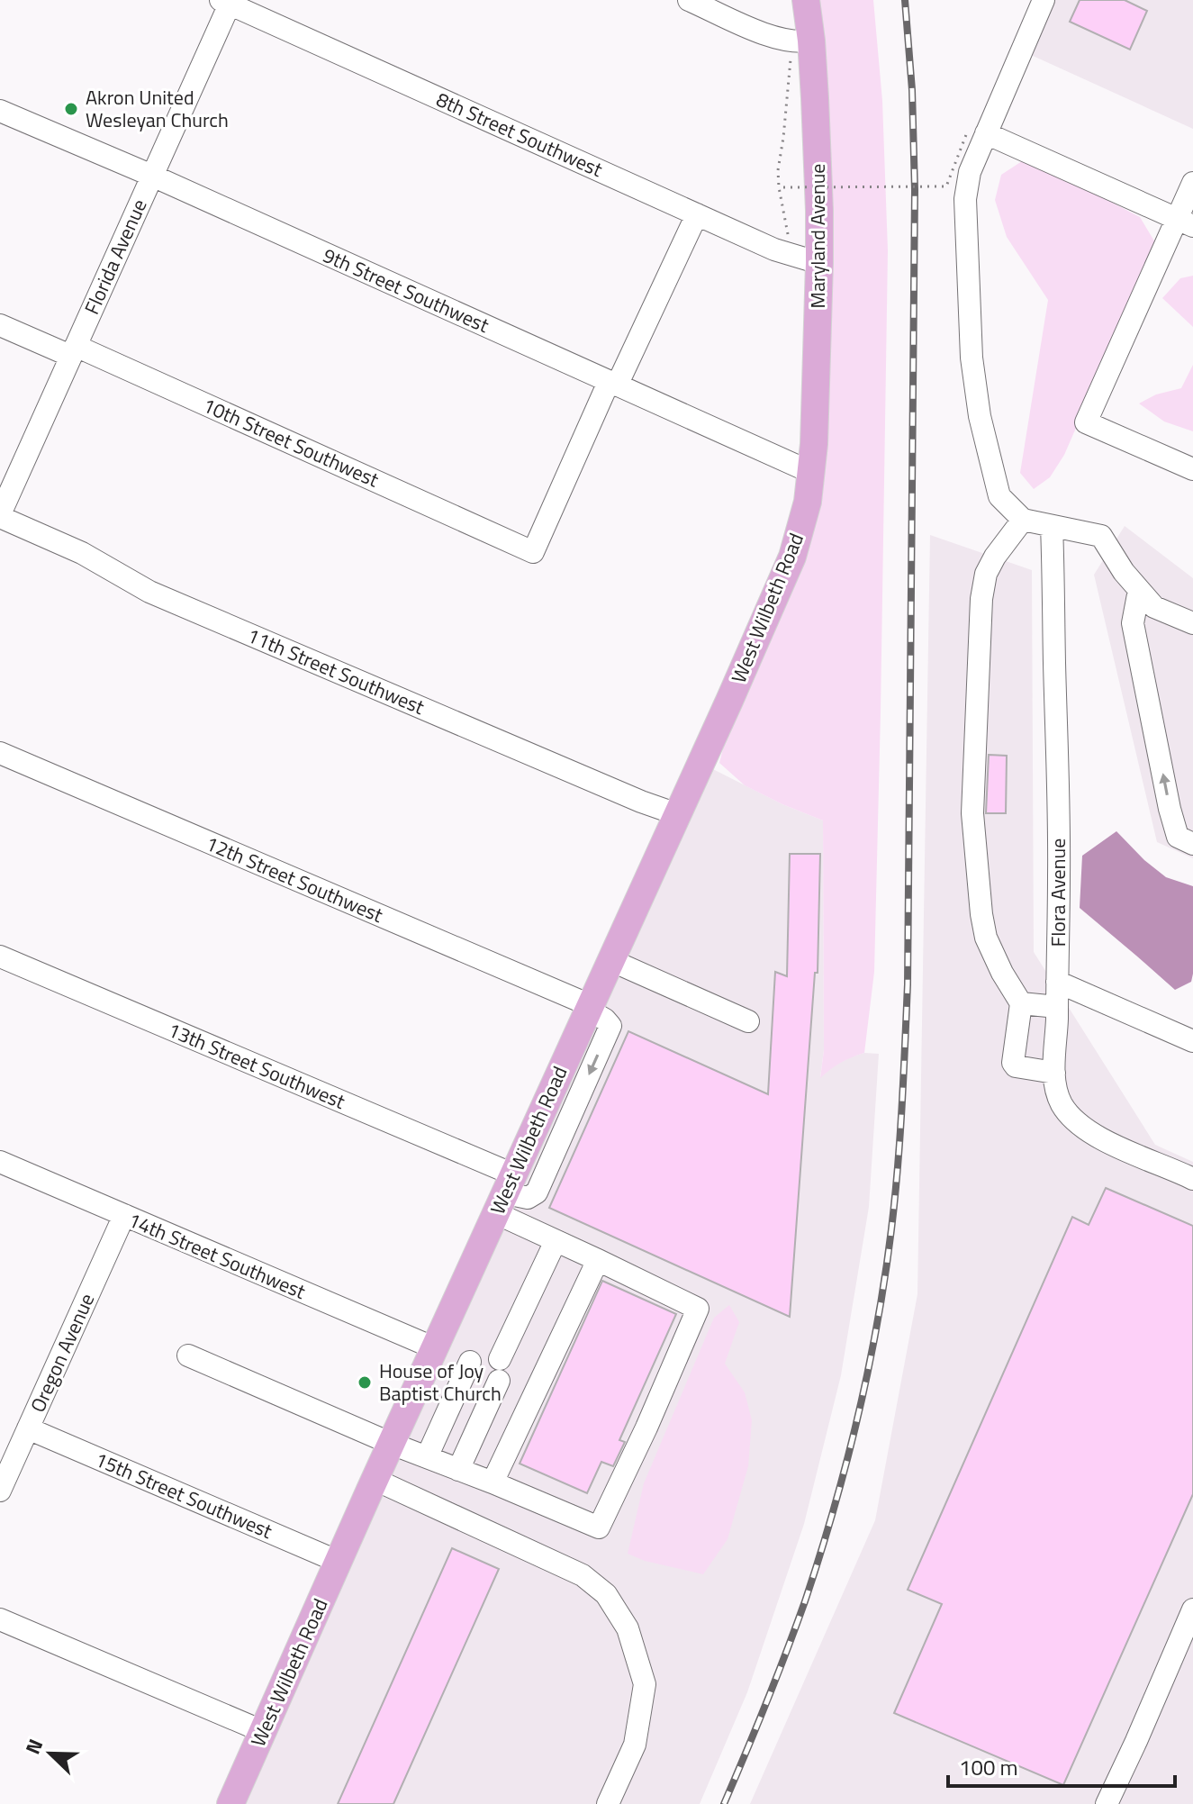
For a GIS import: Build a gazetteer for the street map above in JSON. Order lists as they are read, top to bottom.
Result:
{
  "streets": {
    "main road": ["Maryland Avenue", "West Wilbeth Road"],
    "street": [
      "8th Street Southwest",
      "Florida Avenue",
      "9th Street Southwest",
      "10th Street Southwest",
      "11th Street Southwest",
      "12th Street Southwest",
      "Flora Avenue",
      "13th Street Southwest",
      "14th Street Southwest",
      "Oregon Avenue",
      "15th Street Southwest"
    ]
  },
  "crossings": [
    ["8th Street Southwest", "Maryland Avenue"],
    ["8th Street Southwest", "Florida Avenue"],
    ["Maryland Avenue", "9th Street Southwest"],
    ["Maryland Avenue", "West Wilbeth Road"],
    ["Florida Avenue", "9th Street Southwest"],
    ["Florida Avenue", "10th Street Southwest"],
    ["Florida Avenue", "11th Street Southwest"],
    ["9th Street Southwest", "10th Street Southwest"],
    ["9th Street Southwest", "West Wilbeth Road"],
    ["West Wilbeth Road", "11th Street Southwest"],
    ["West Wilbeth Road", "12th Street Southwest"],
    ["West Wilbeth Road", "13th Street Southwest"],
    ["West Wilbeth Road", "14th Street Southwest"],
    ["West Wilbeth Road", "15th Street Southwest"],
    ["14th Street Southwest", "Oregon Avenue"],
    ["Oregon Avenue", "15th Street Southwest"]
  ],
  "places": ["Akron United Wesleyan Church", "House of Joy Baptist Church"],
  "scale_bar": "100 m",
  "north": "top left"
}
